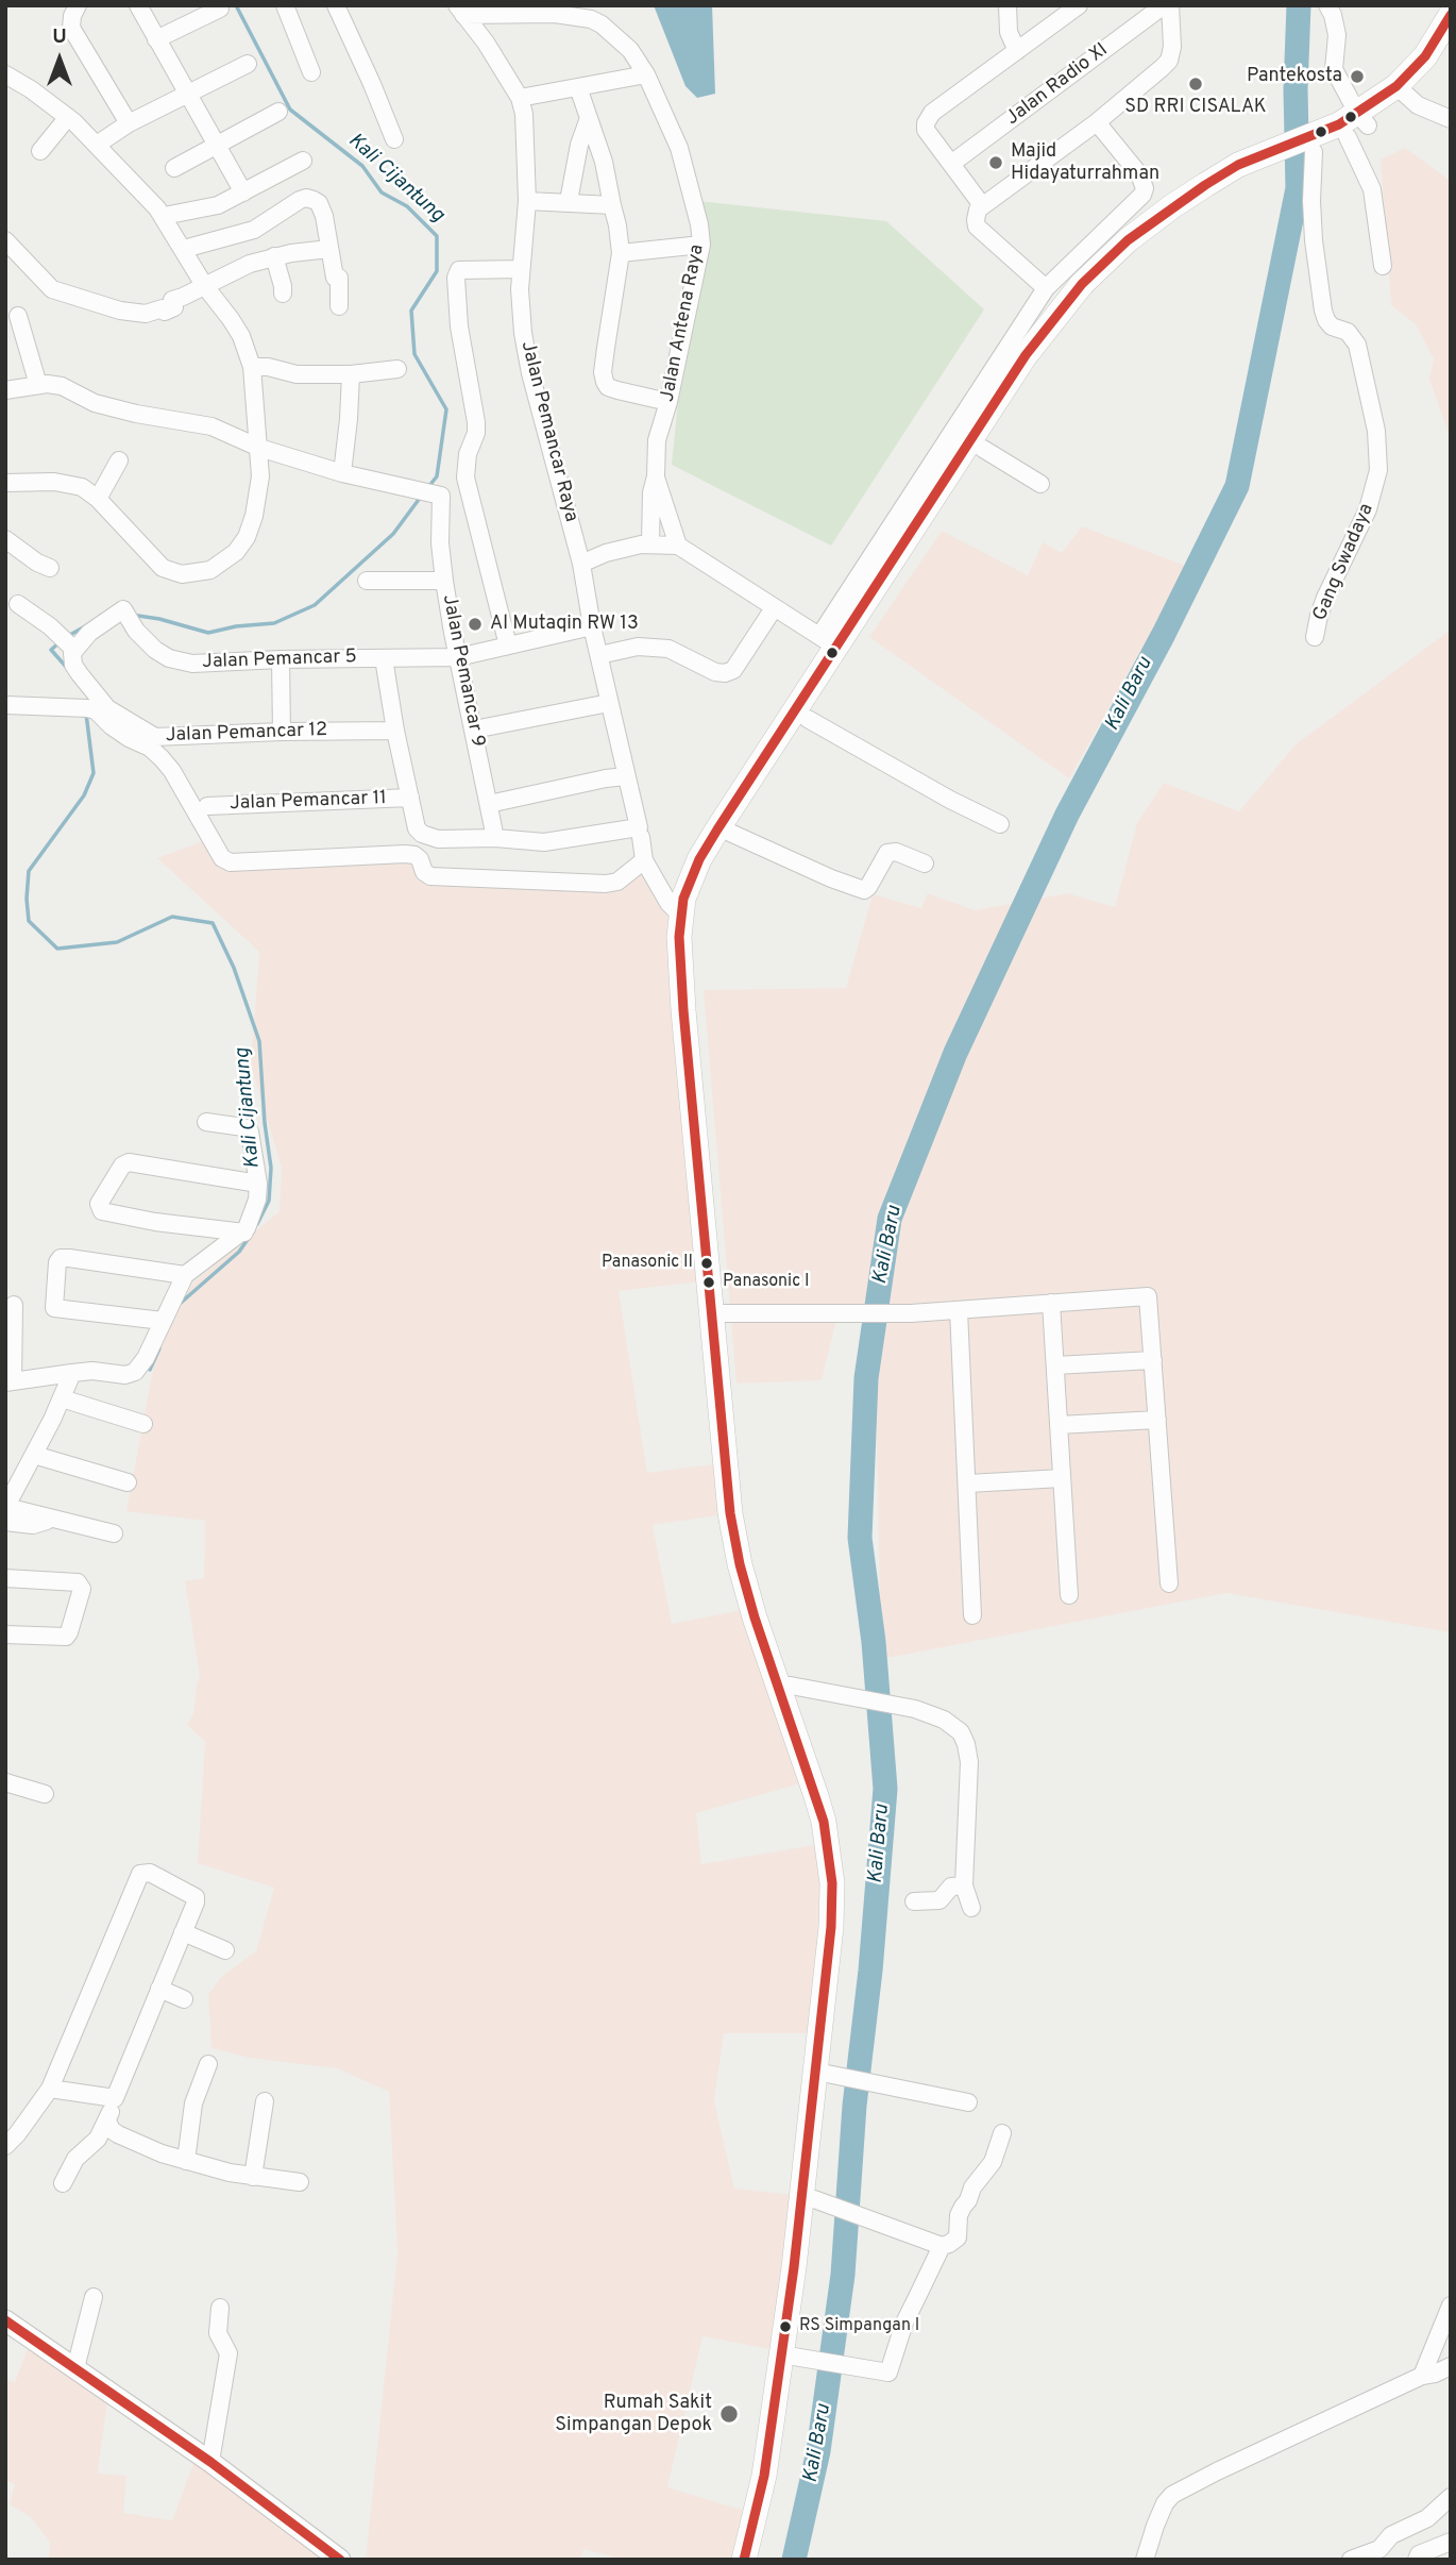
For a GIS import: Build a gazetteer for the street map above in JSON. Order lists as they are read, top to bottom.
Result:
{
  "streets": {
    "street": [
      "Jalan Radio XI",
      "Jalan Antena Raya",
      "Jalan Pemancar Raya",
      "Gang Swadaya",
      "Jalan Pemancar 5",
      "Jalan Pemancar 9",
      "Jalan Pemancar 12",
      "Jalan Pemancar 11"
    ]
  },
  "crossings": [
    ["Jalan Antena Raya", "Jalan Pemancar Raya"],
    ["Jalan Pemancar Raya", "Jalan Pemancar 5"],
    ["Jalan Pemancar 5", "Jalan Pemancar 9"],
    ["Jalan Pemancar 5", "Jalan Pemancar 12"]
  ],
  "water": ["Kali Cijantung", "Kali Baru"],
  "places": [
    "Pantekosta",
    "SD RRI CISALAK",
    "Majid Hidayaturrahman",
    "Al Mutaqin RW 13",
    "Panasonic II",
    "Panasonic I",
    "RS Simpangan I",
    "Rumah Sakit Simpangan Depok"
  ],
  "north": "top"
}
